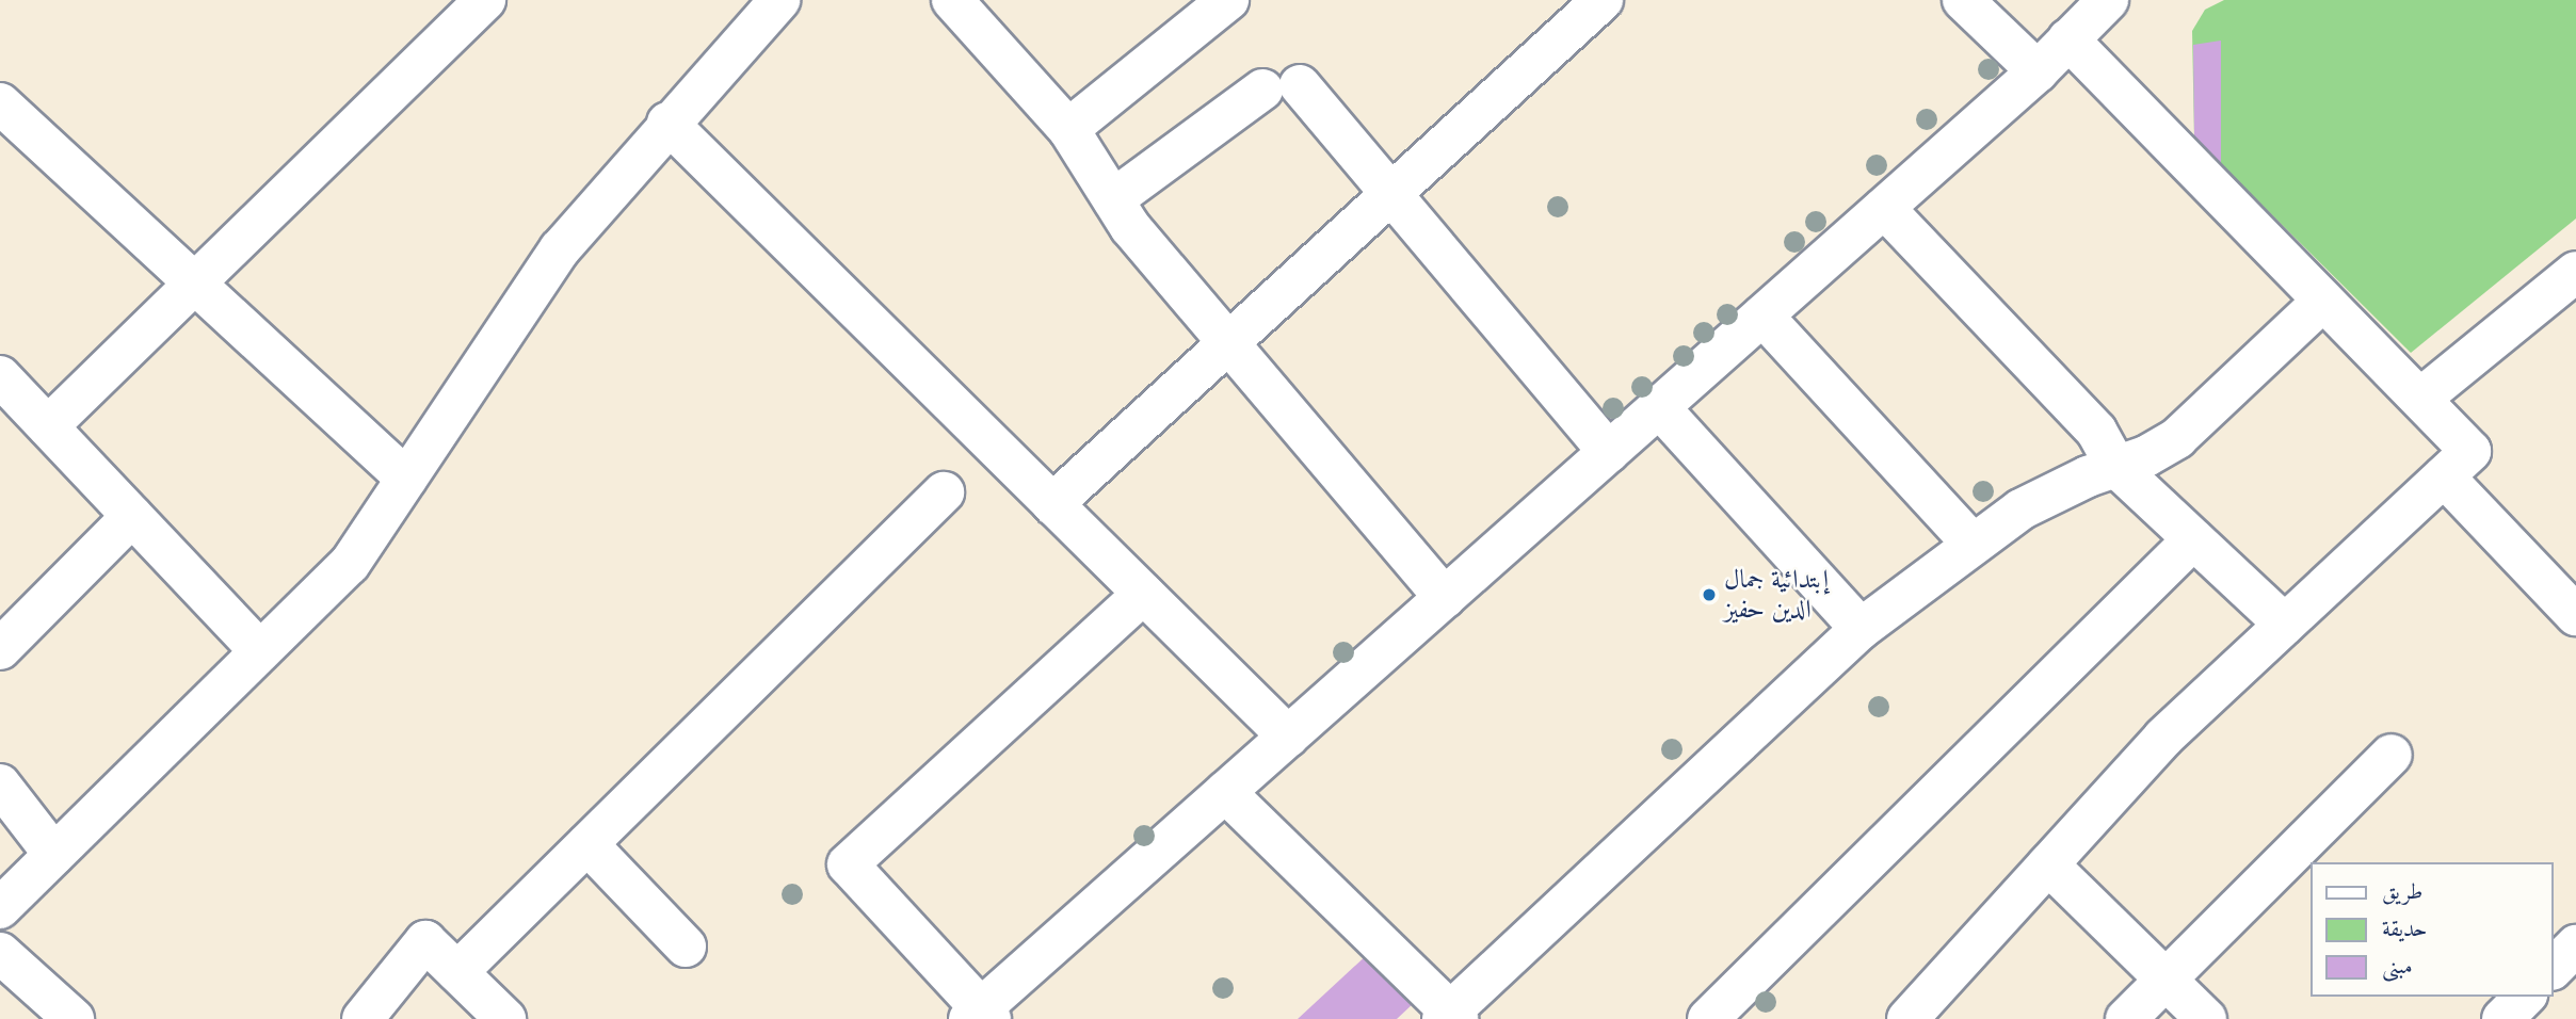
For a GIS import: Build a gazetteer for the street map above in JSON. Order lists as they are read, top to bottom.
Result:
{
  "places": ["إبتدائية جمال الدين حفيز"],
  "legend": ["طريق", "حديقة", "مبنى"]
}
